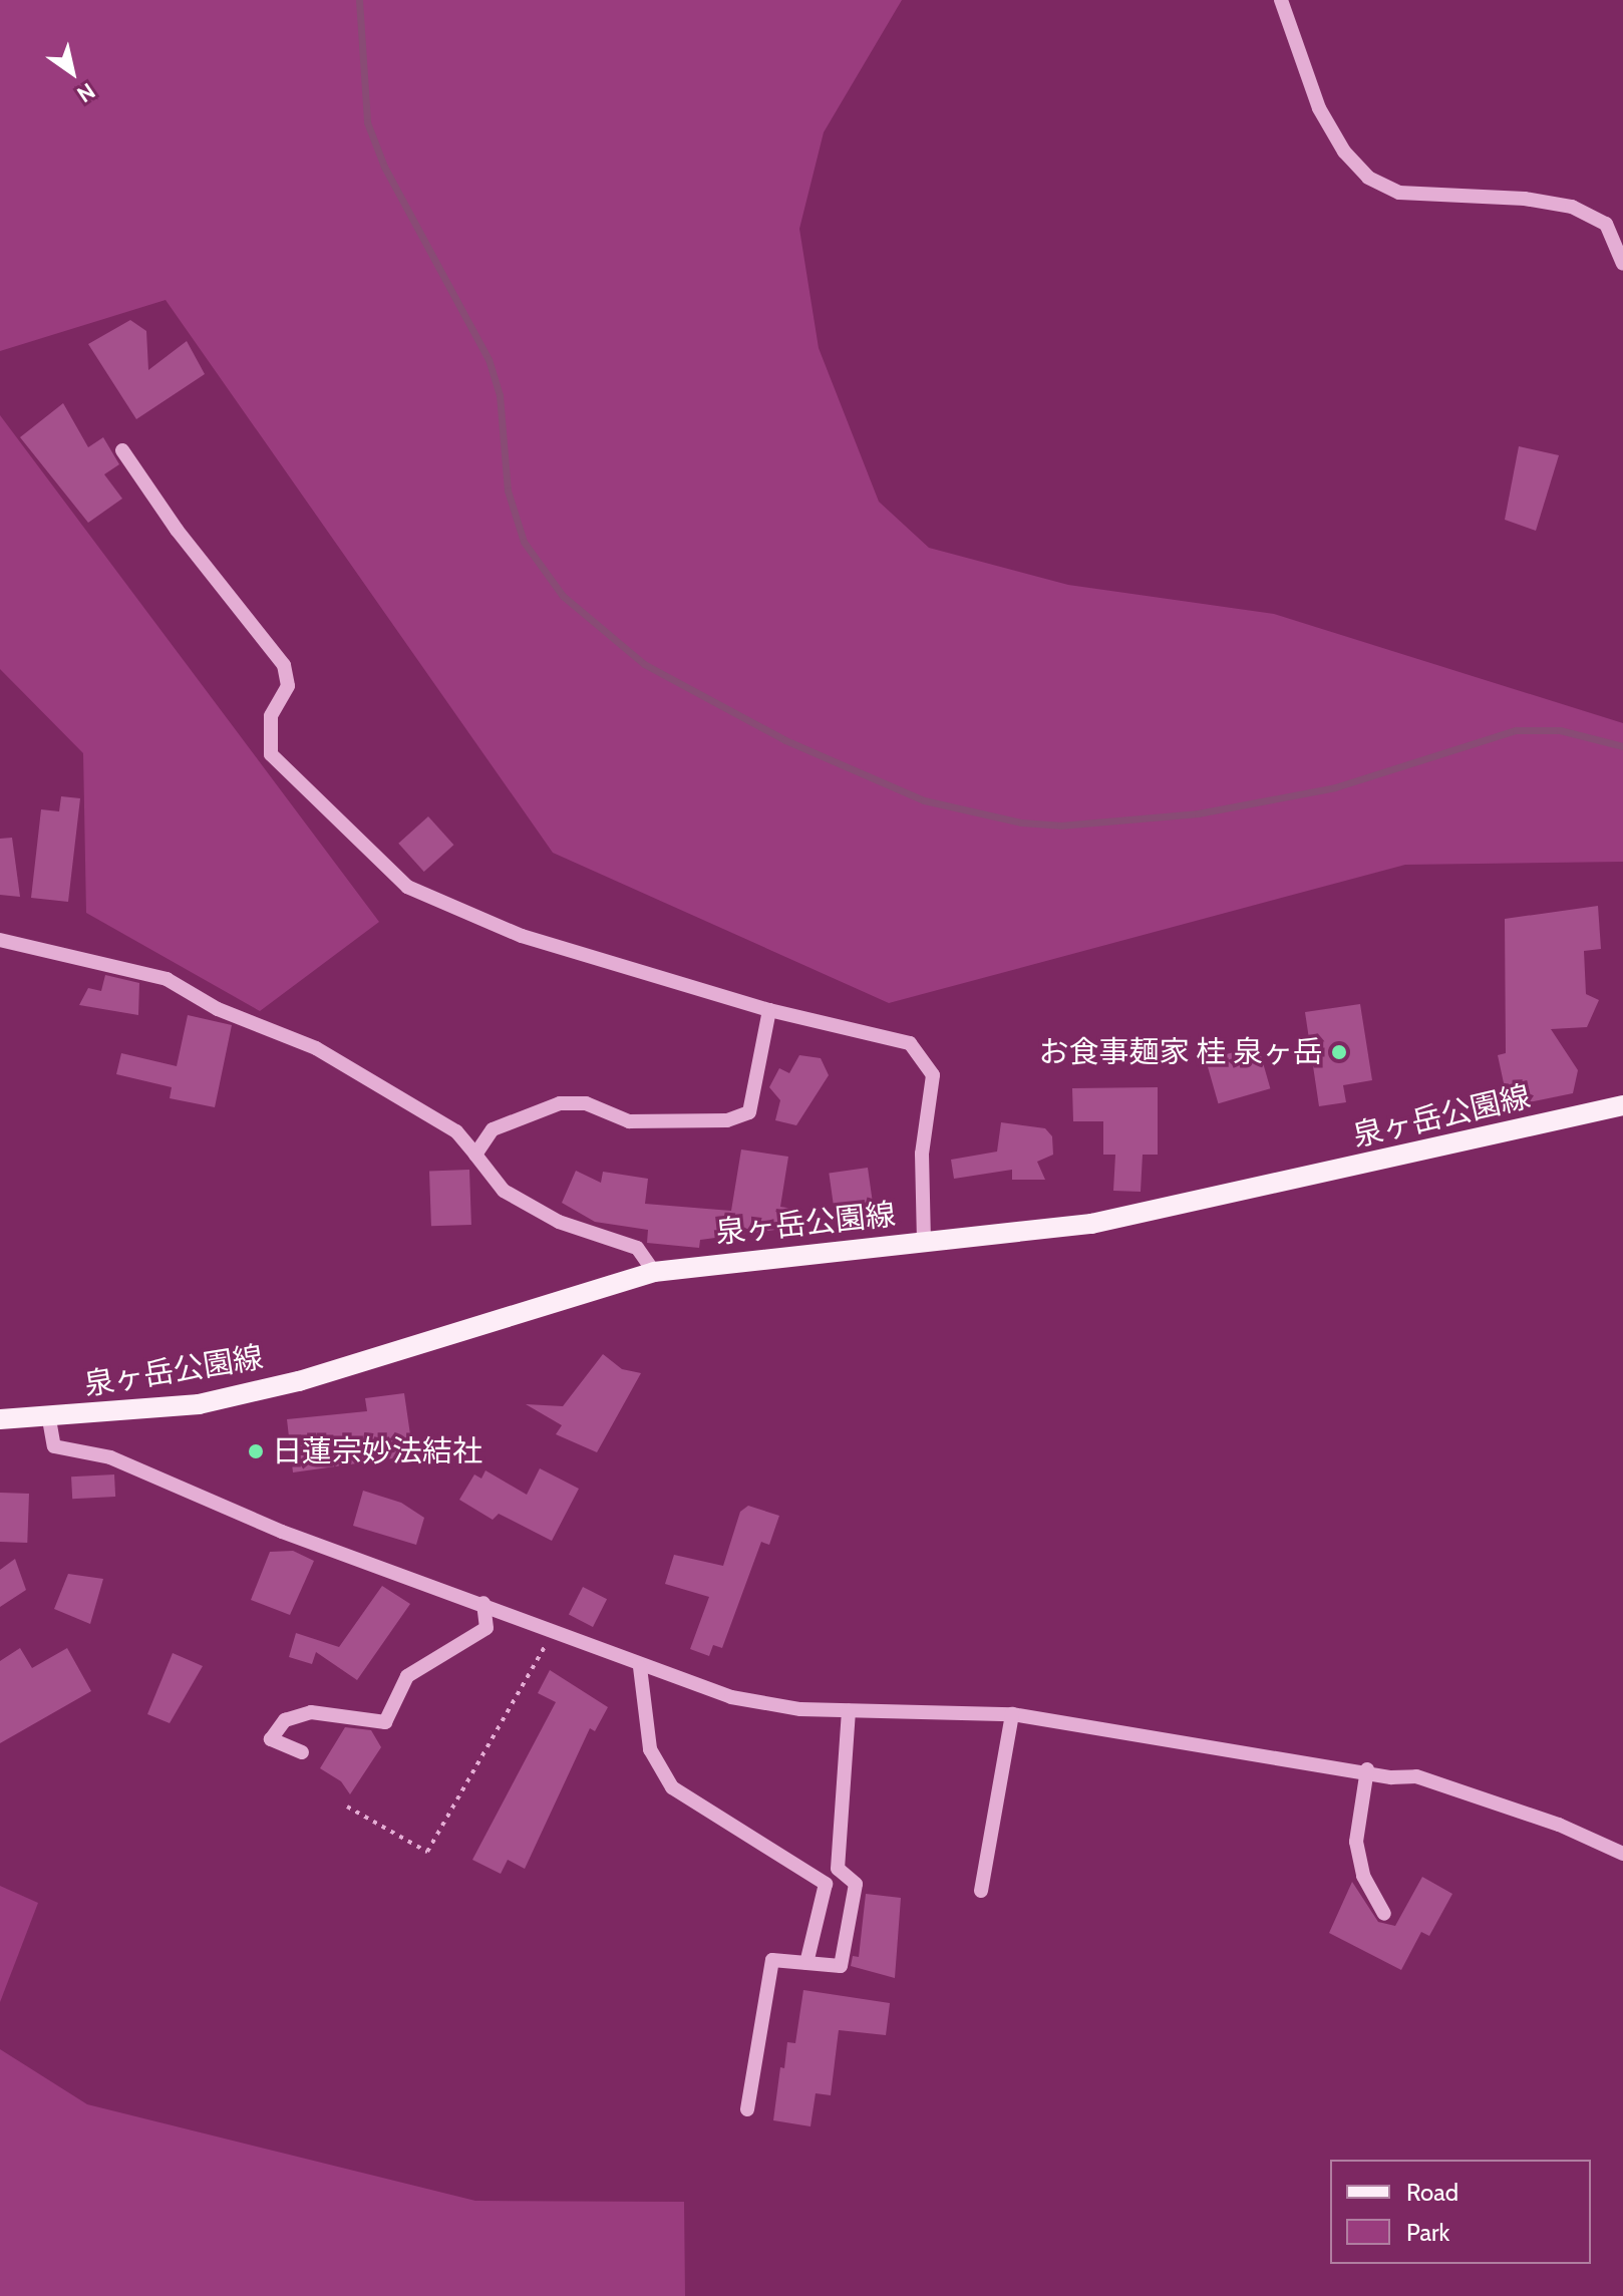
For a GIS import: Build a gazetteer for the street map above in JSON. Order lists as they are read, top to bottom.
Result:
{
  "streets": {
    "main road": ["泉ヶ岳公園線"]
  },
  "places": ["お食事麺家 桂 泉ヶ岳", "日蓮宗妙法結社"],
  "legend": ["Road", "Park"],
  "north": "bottom right"
}
